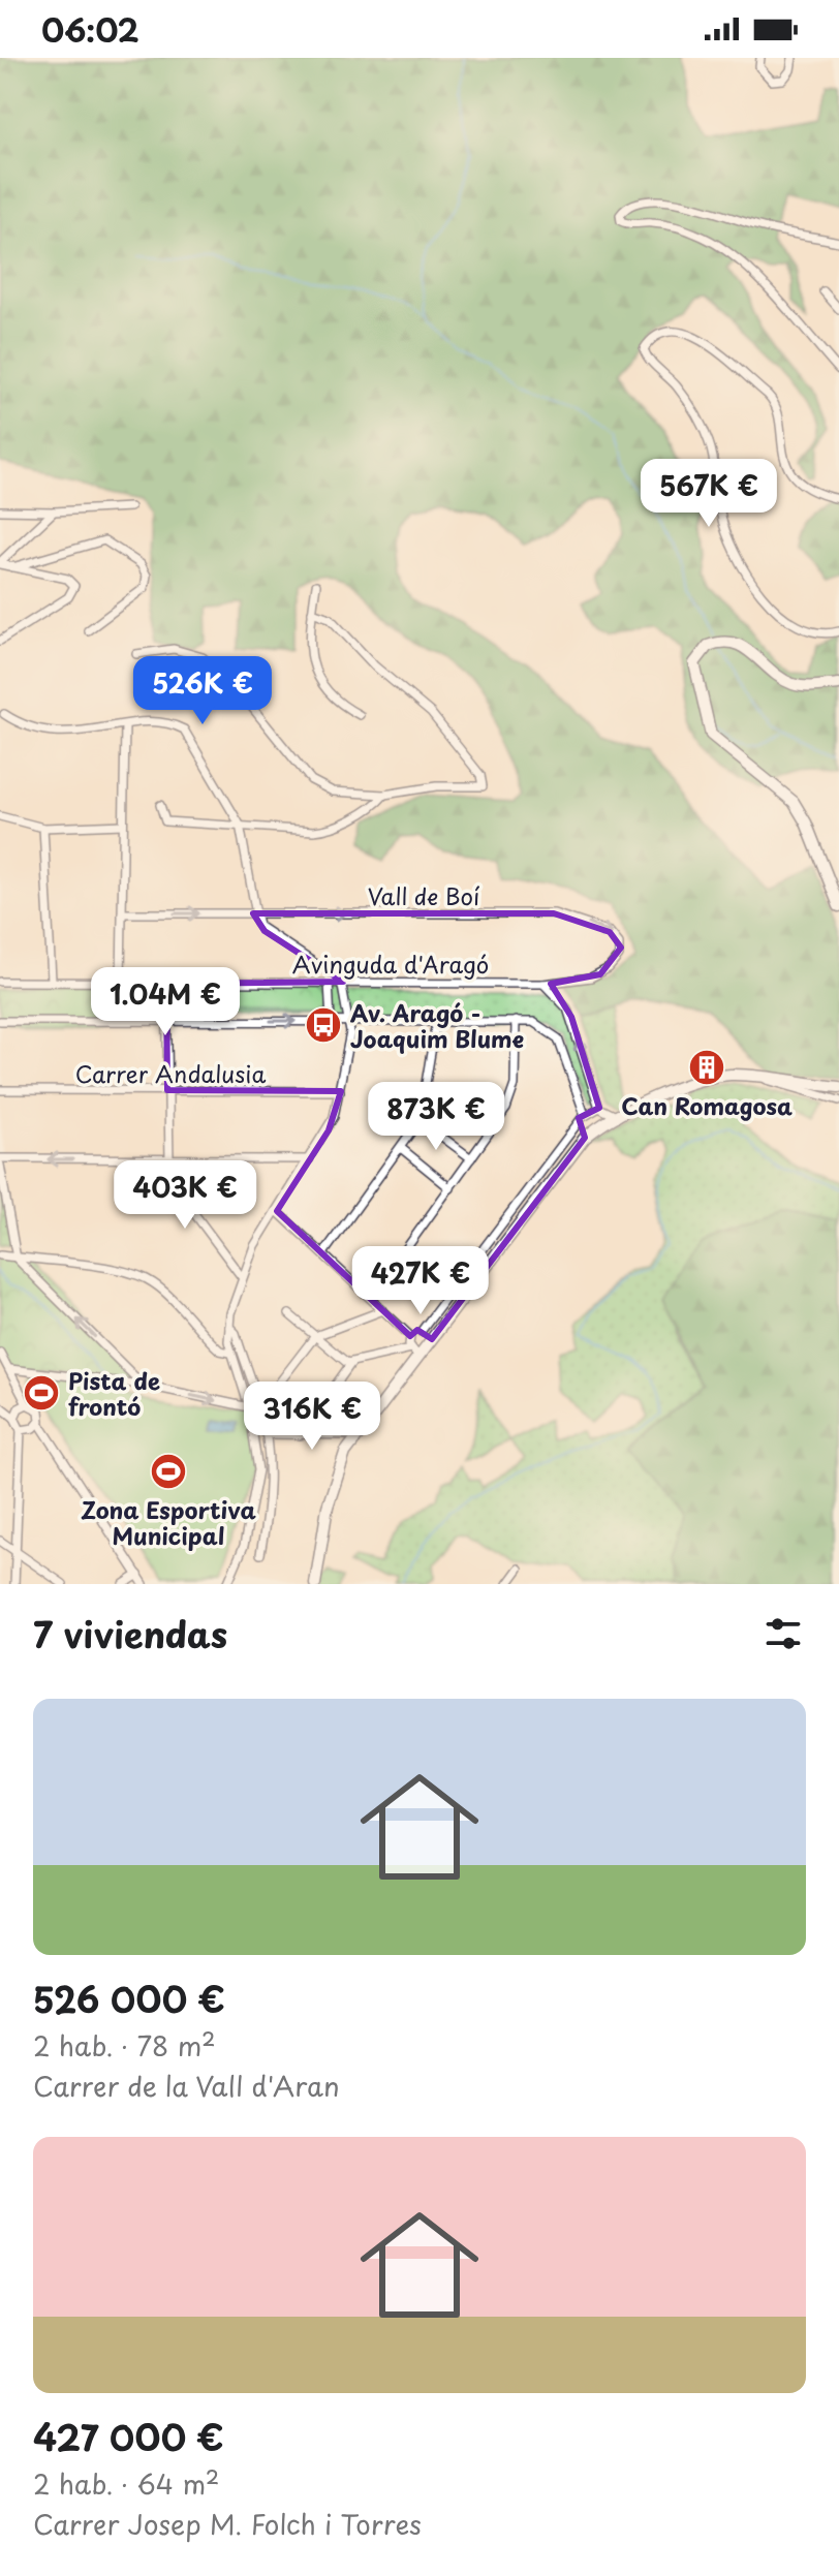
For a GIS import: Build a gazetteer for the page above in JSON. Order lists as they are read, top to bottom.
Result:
{
  "streets": {
    "street": ["Vall de Boí", "Avinguda d'Aragó", "Carrer Andalusia"]
  },
  "crossings": [
    ["Vall de Boí", "Avinguda d'Aragó"]
  ],
  "places": {
    "bus stop": ["Av. Aragó - Joaquim Blume"],
    "building": ["Can Romagosa"],
    "sports": ["Pista de frontó", "Zona Esportiva Municipal"]
  },
  "page": {
    "status": "06:02",
    "price": [
      "567K €",
      "526K €",
      "1.04M €",
      "873K €",
      "403K €",
      "427K €",
      "316K €"
    ],
    "heading": "7 viviendas",
    "list": [
      {
        "name": "526 000 €",
        "note": "2 hab. · 78 m² · Carrer de la Vall d'Aran"
      },
      {
        "name": "427 000 €",
        "note": "2 hab. · 64 m² · Carrer Josep M. Folch i Torres"
      }
    ]
  }
}
